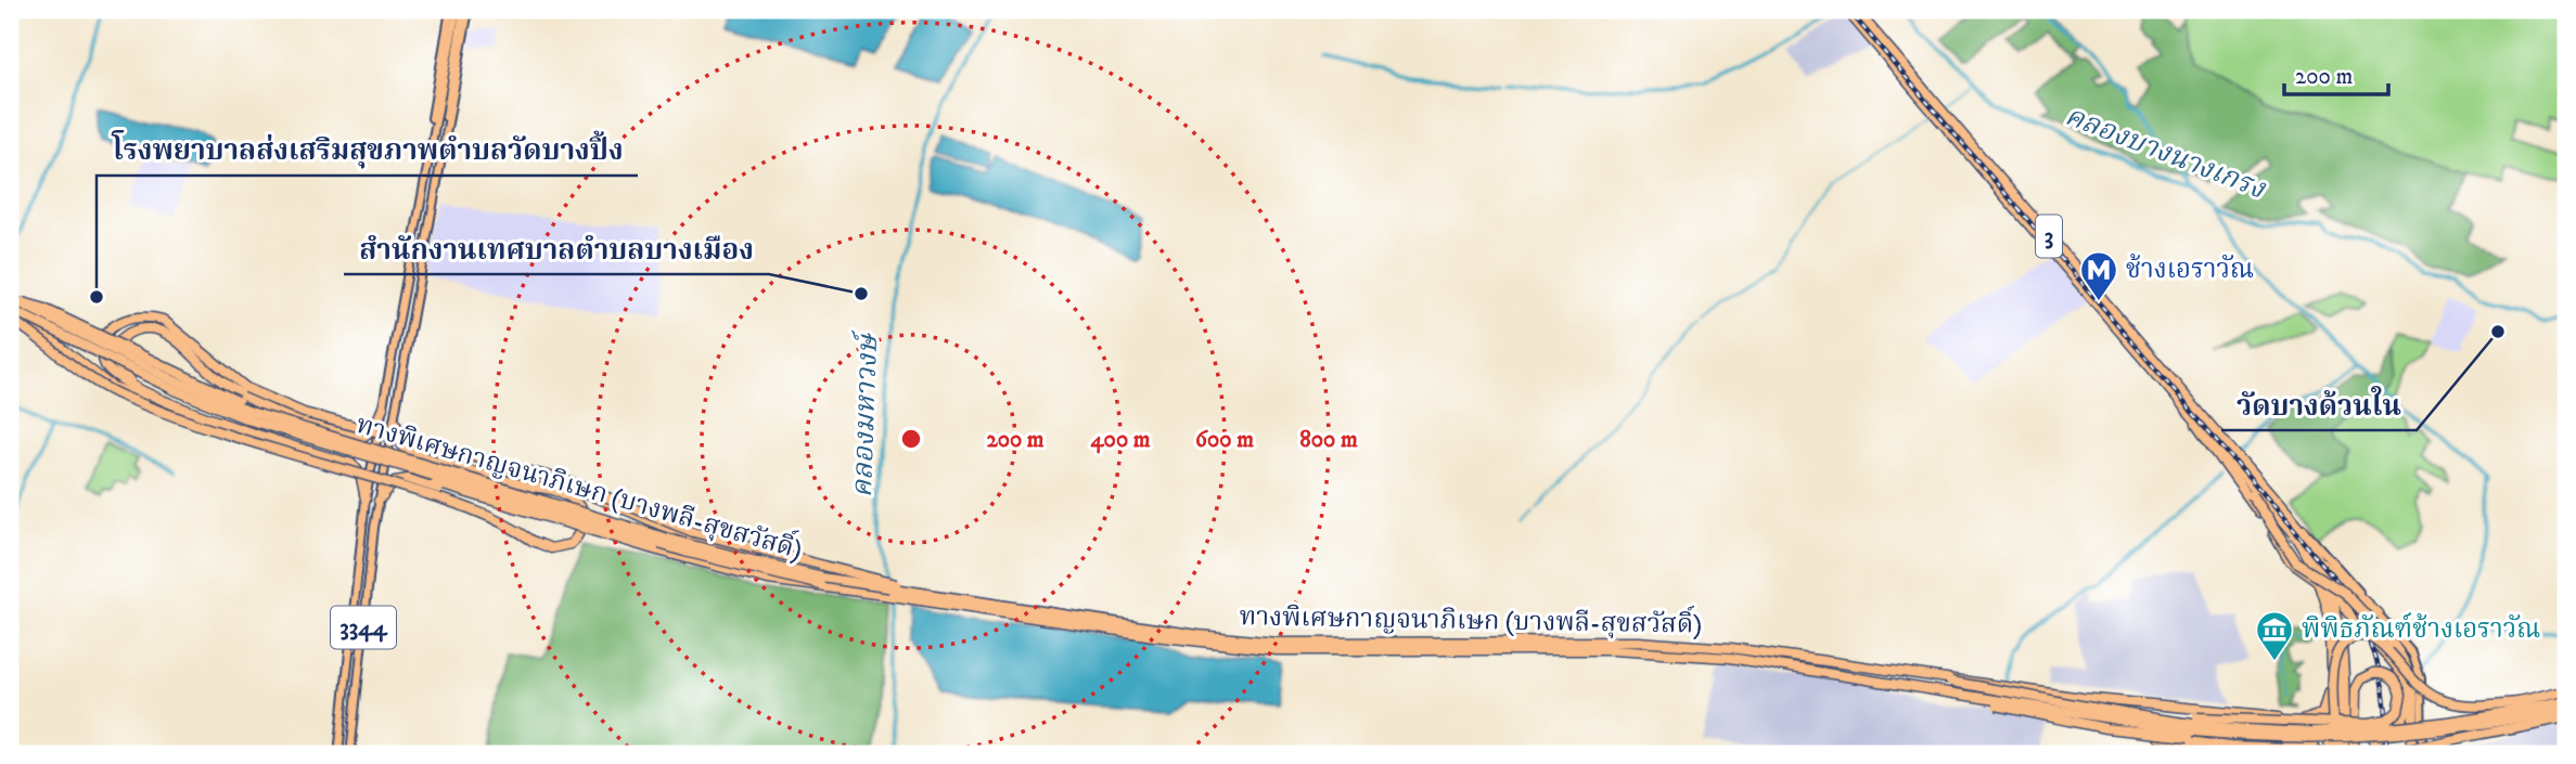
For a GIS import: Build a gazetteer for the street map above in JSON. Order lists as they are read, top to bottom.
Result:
{
  "streets": {
    "highway": ["3", "ทางพิเศษกาญจนาภิเษก (บางพลี-สุขสวัสดิ์)"],
    "main road": ["3344"]
  },
  "water": ["คลองบางนางเกรง", "คลองมหาวงษ์"],
  "places": {
    "other": ["สำนักงานเทศบาลตำบลบางเมือง", "โรงพยาบาลส่งเสริมสุขภาพตำบลวัดบางปิ้ง", "วัดบางด้วนใน"],
    "metro station": ["ช้างเอราวัณ"],
    "museum": ["พิพิธภัณฑ์ช้างเอราวัณ"]
  },
  "scale_bar": "200 m",
  "rings": [
    "200 m",
    "400 m",
    "600 m",
    "800 m"
  ]
}
